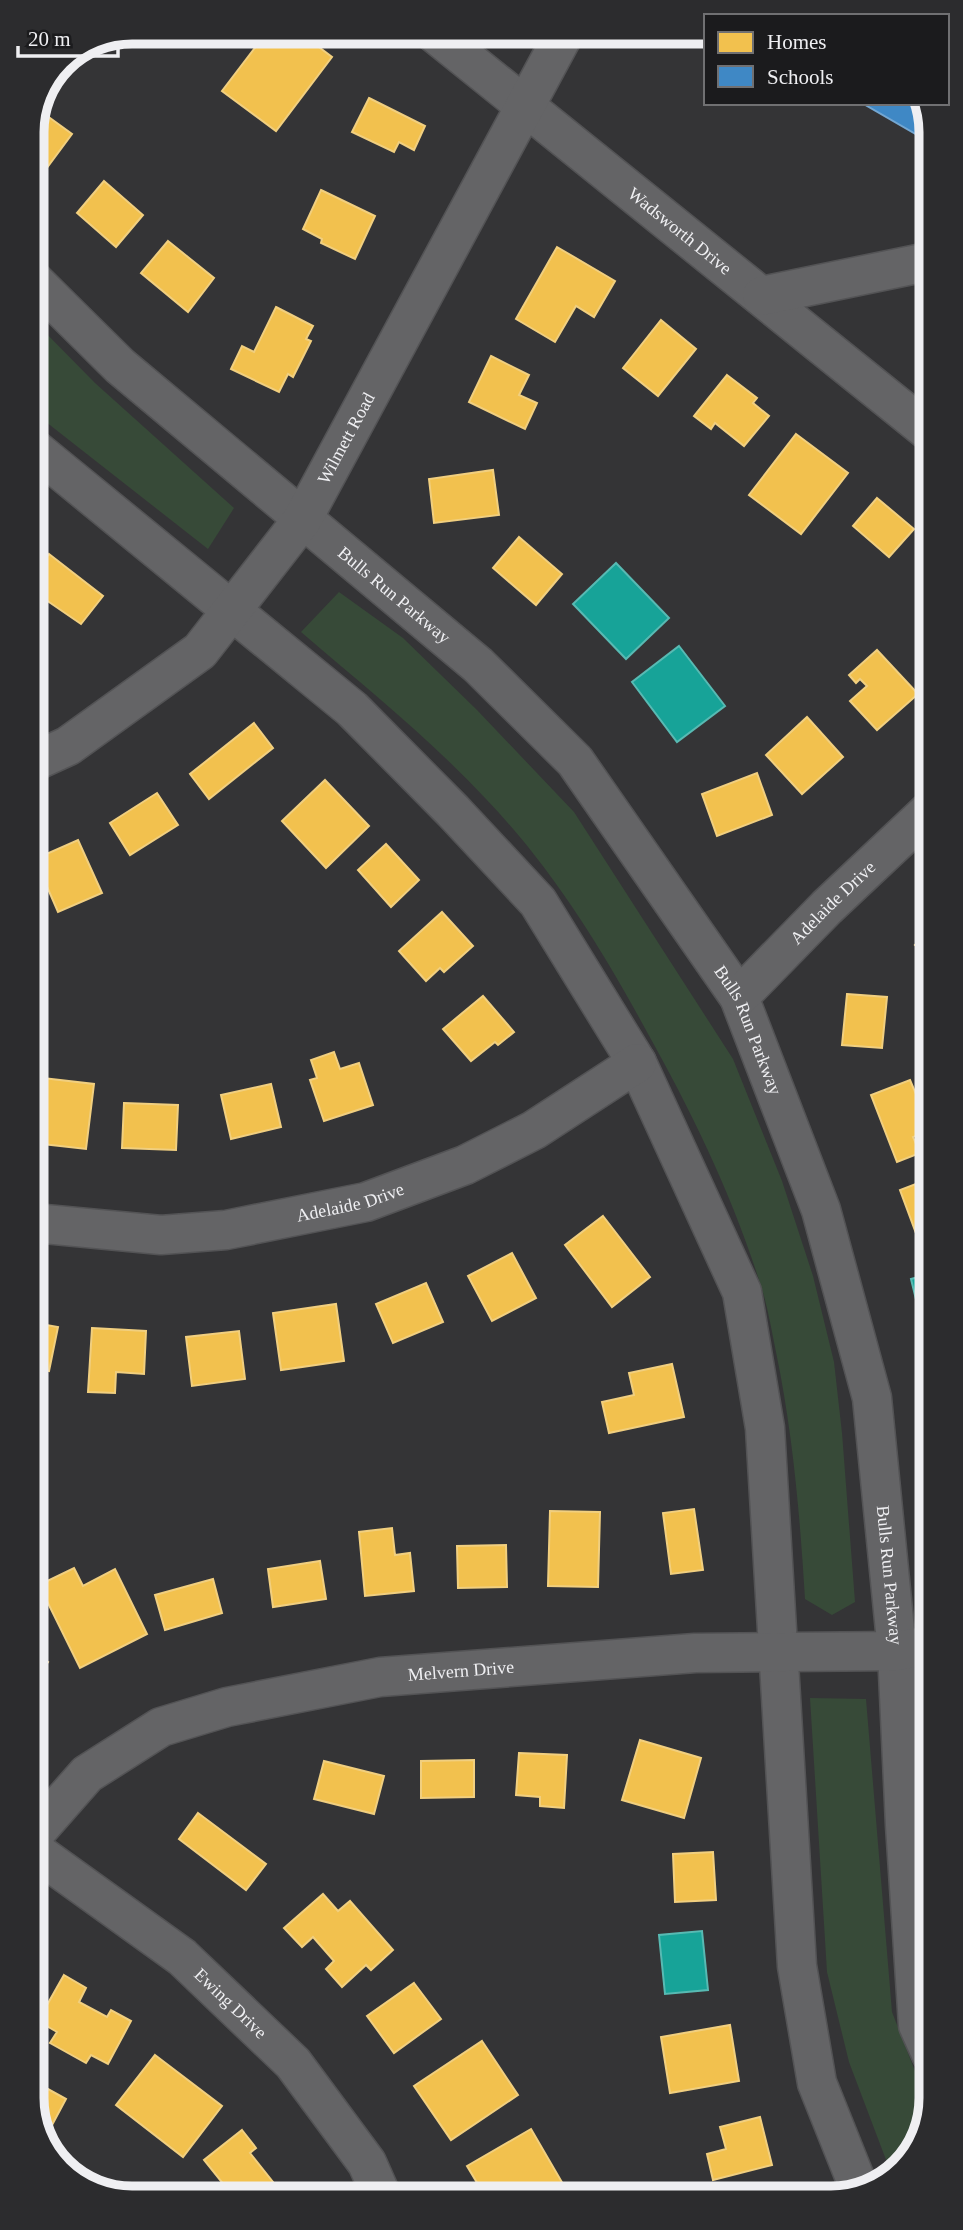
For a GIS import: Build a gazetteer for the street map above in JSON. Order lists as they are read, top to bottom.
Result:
{
  "streets": {
    "street": [
      "Wadsworth Drive",
      "Wilmett Road",
      "Bulls Run Parkway",
      "Adelaide Drive",
      "Melvern Drive",
      "Ewing Drive"
    ]
  },
  "crossings": [
    ["Wadsworth Drive", "Wilmett Road"],
    ["Wilmett Road", "Bulls Run Parkway"],
    ["Bulls Run Parkway", "Adelaide Drive"],
    ["Bulls Run Parkway", "Melvern Drive"]
  ],
  "legend": ["Homes", "Schools"],
  "scale_bar": "20 m"
}
